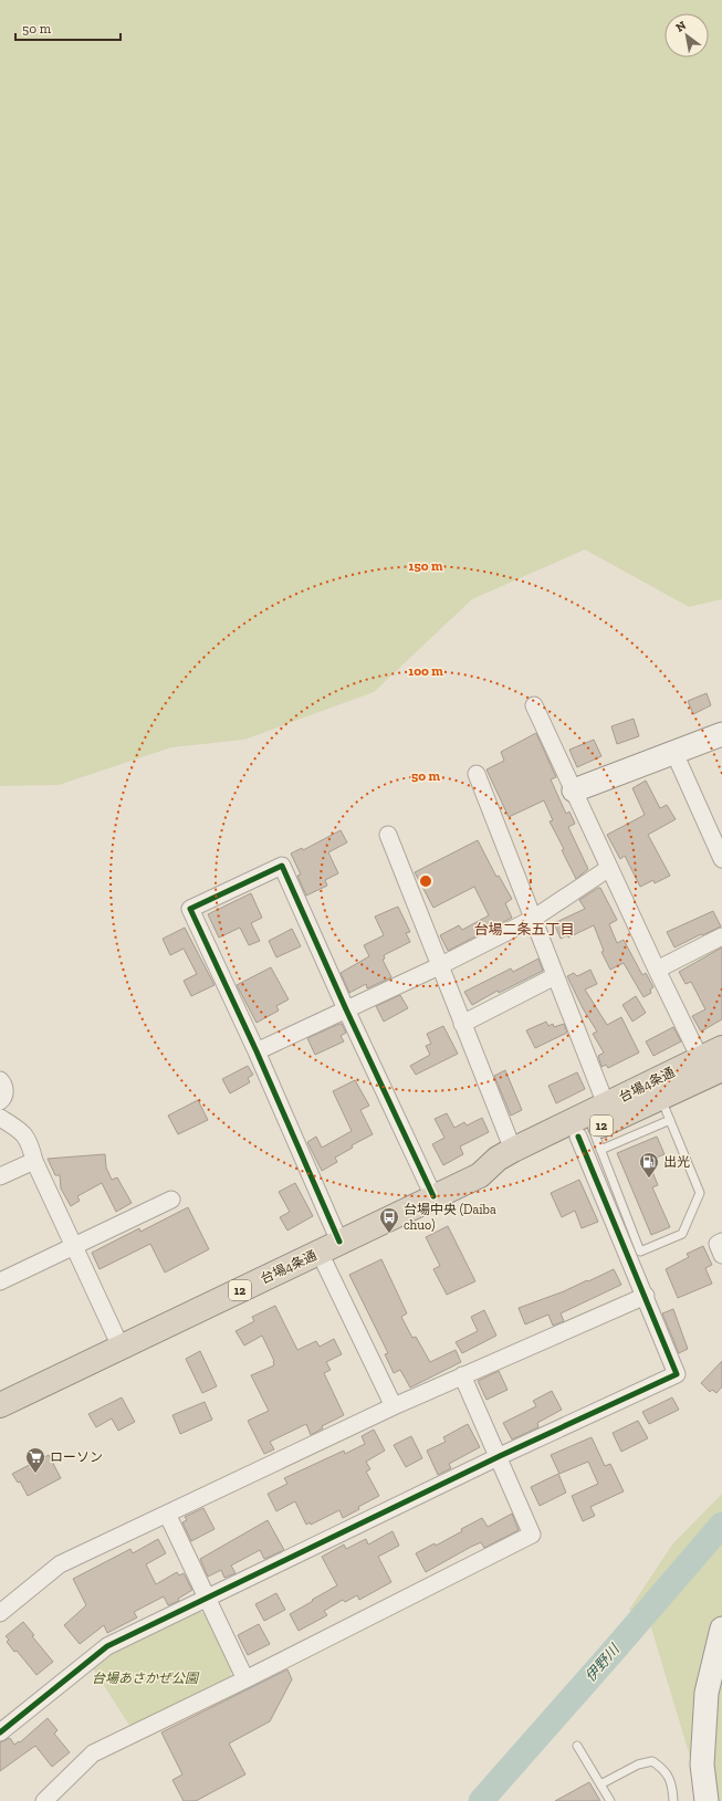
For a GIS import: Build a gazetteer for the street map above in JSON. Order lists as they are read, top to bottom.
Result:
{
  "streets": {
    "highway": ["台場4条通", "12"]
  },
  "districts": ["台場二条五丁目"],
  "water": ["伊野川"],
  "parks": ["台場あさかぜ公園"],
  "places": {
    "fuel station": ["出光"],
    "bus stop": ["台場中央 (Daiba chuo)"],
    "supermarket": ["ローソン"]
  },
  "scale_bar": "50 m",
  "north": "top left",
  "rings": ["150 m", "100 m", "50 m"]
}
